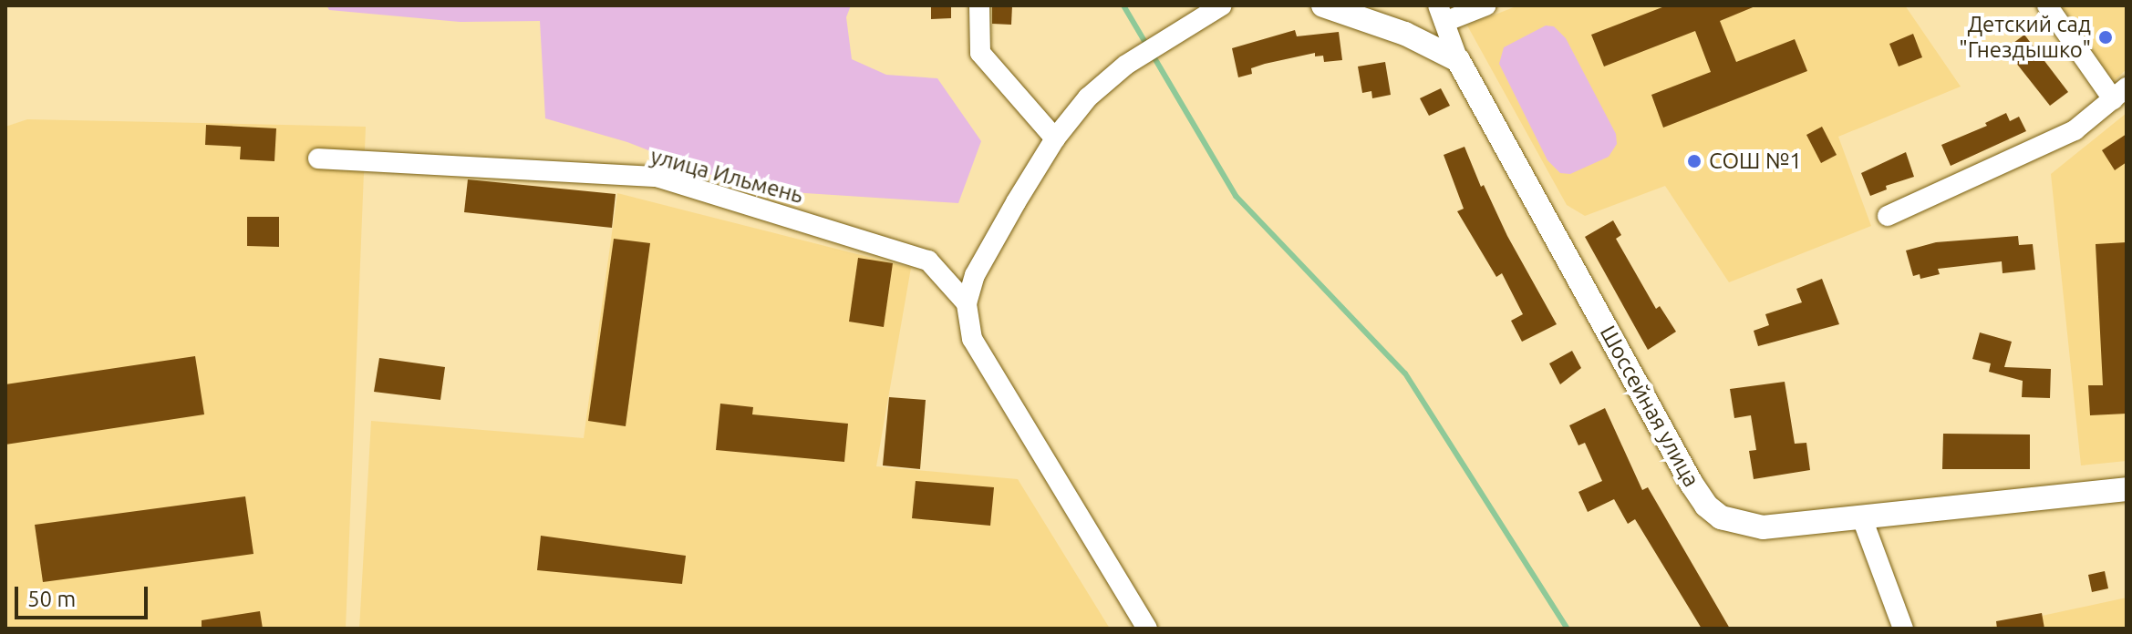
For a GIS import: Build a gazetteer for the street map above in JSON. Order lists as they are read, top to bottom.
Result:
{
  "streets": {
    "street": ["улица Ильмень", "Шоссейная улица"]
  },
  "places": ["Детский сад \"Гнездышко\"", "СОШ №1"],
  "scale_bar": "50 m"
}
